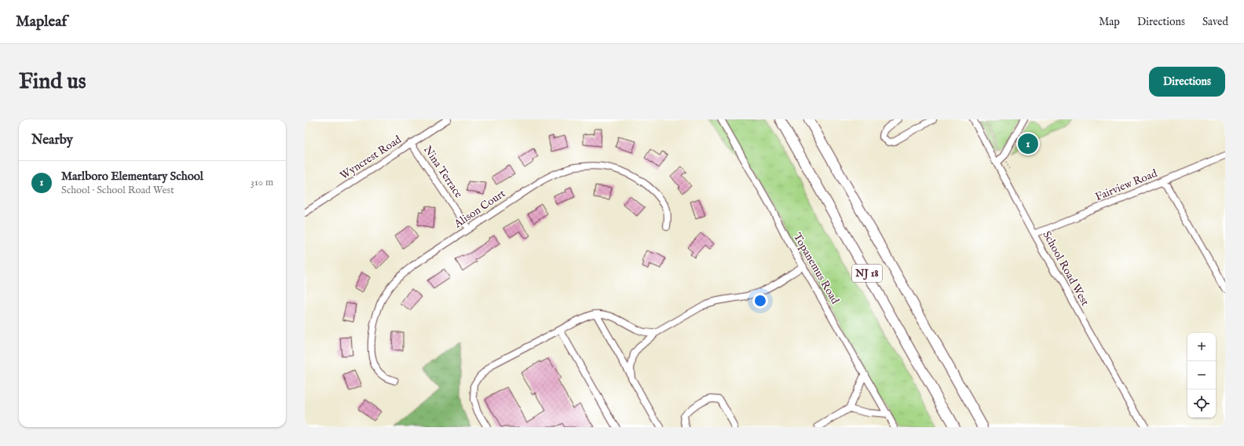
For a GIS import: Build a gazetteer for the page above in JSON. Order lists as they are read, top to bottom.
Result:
{
  "streets": {
    "highway": ["NJ 18"],
    "street": [
      "Wyncrest Road",
      "Nina Terrace",
      "Fairview Road",
      "Alison Court",
      "Topanemus Road",
      "School Road West"
    ]
  },
  "crossings": [
    ["Wyncrest Road", "Nina Terrace"],
    ["Nina Terrace", "Alison Court"],
    ["Fairview Road", "School Road West"]
  ],
  "page": {
    "header": "Mapleaf",
    "nav": ["Map", "Directions", "Saved"],
    "buttons": "Directions",
    "title": "Find us",
    "heading": "Nearby",
    "pins": "1",
    "list": [
      {
        "mark": "1",
        "name": "Marlboro Elementary School",
        "note": "School · School Road West",
        "value": "310 m"
      }
    ],
    "map_buttons": ["+", "−"]
  }
}
